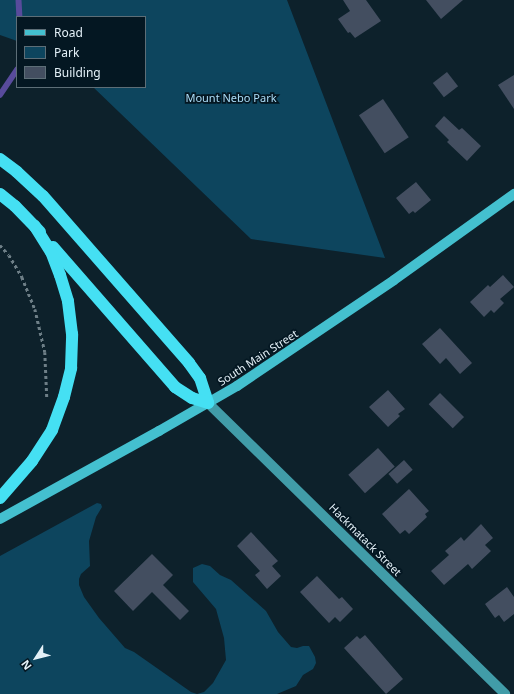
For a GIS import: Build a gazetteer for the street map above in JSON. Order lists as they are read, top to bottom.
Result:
{
  "streets": {
    "main road": ["South Main Street"],
    "street": ["Hackmatack Street"]
  },
  "crossings": [
    ["South Main Street", "Hackmatack Street"]
  ],
  "parks": ["Mount Nebo Park"],
  "legend": ["Road", "Park", "Building"],
  "north": "bottom left"
}
